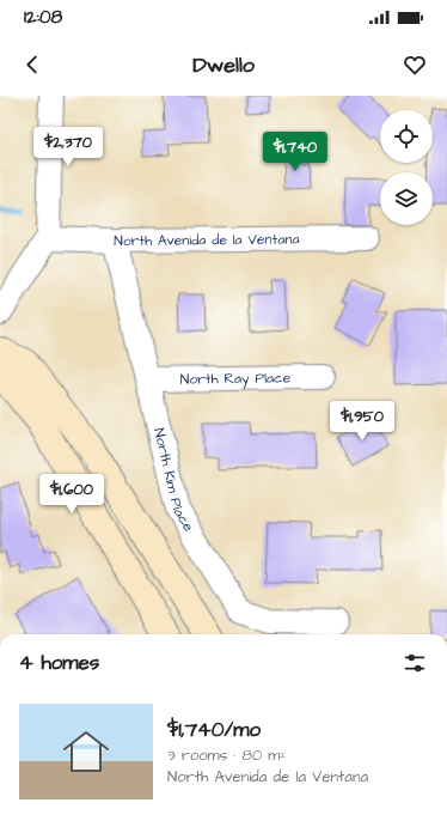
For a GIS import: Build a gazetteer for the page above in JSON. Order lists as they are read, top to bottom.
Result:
{
  "streets": {
    "street": ["North Avenida de la Ventana", "North Ray Place", "North Kim Place"]
  },
  "crossings": [
    ["North Avenida de la Ventana", "North Kim Place"],
    ["North Ray Place", "North Kim Place"]
  ],
  "page": {
    "status": "12:08",
    "header": "Dwello",
    "price": [
      "$2,370",
      "$1,740",
      "$1,950",
      "$1,600"
    ],
    "heading": "4 homes",
    "list": [
      {
        "name": "$1,740/mo",
        "note": "3 rooms · 80 m² · North Avenida de la Ventana"
      }
    ]
  }
}
